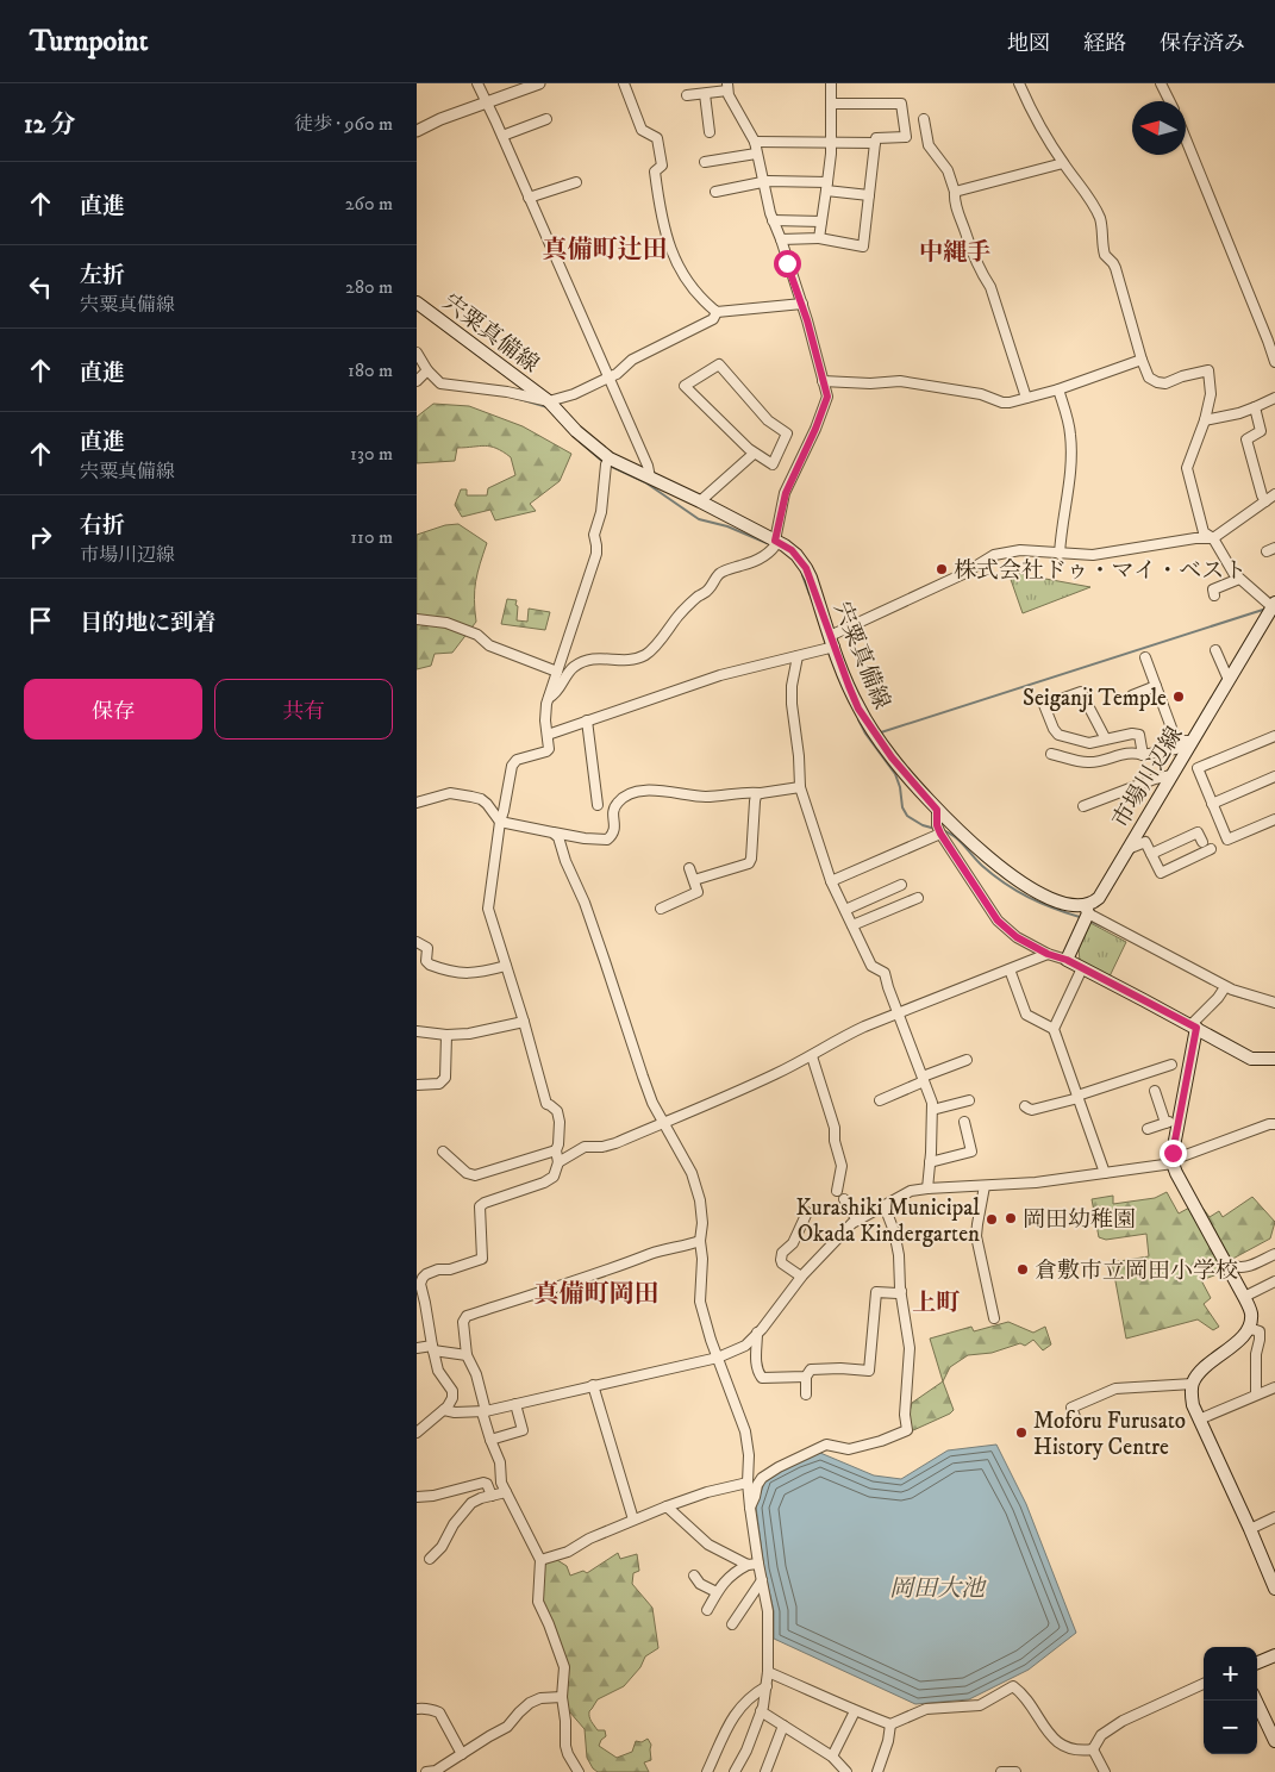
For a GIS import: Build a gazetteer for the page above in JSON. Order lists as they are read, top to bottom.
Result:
{
  "streets": {
    "main road": ["宍粟真備線", "市場川辺線"]
  },
  "crossings": [
    ["宍粟真備線", "市場川辺線"]
  ],
  "districts": [
    "真備町辻田",
    "中縄手",
    "真備町岡田",
    "上町"
  ],
  "water": ["岡田大池"],
  "places": [
    "株式会社ドゥ・マイ・ベスト",
    "Seiganji Temple",
    "岡田幼稚園",
    "Kurashiki Municipal Okada Kindergarten",
    "倉敷市立岡田小学校",
    "Moforu Furusato History Centre"
  ],
  "north": "left",
  "page": {
    "header": "Turnpoint",
    "nav": ["地図", "経路", "保存済み"],
    "heading": ["12 分", "徒歩 · 960 m"],
    "list": [
      ["直進", "260 m"],
      ["左折", "宍粟真備線", "280 m"],
      ["直進", "180 m"],
      ["直進", "宍粟真備線", "130 m"],
      ["右折", "市場川辺線", "110 m"],
      "目的地に到着"
    ],
    "buttons": ["保存", "共有"],
    "map_buttons": ["+", "−"]
  }
}
